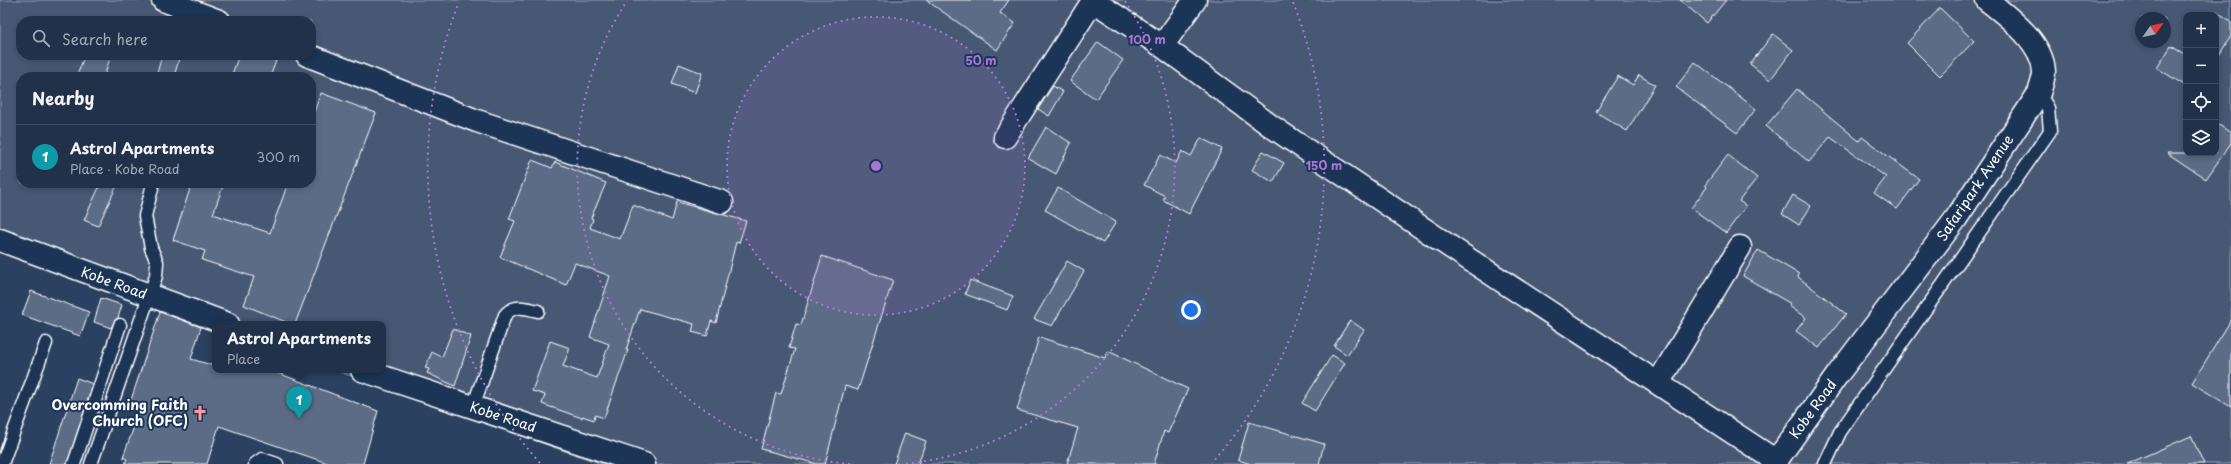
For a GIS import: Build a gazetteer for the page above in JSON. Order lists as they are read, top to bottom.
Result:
{
  "streets": {
    "street": ["Safaripark Avenue", "Kobe Road"]
  },
  "crossings": [
    ["Safaripark Avenue", "Kobe Road"]
  ],
  "places": {
    "church": ["Overcomming Faith Church (OFC)"]
  },
  "north": "top right",
  "page": {
    "map_buttons": ["+", "−"],
    "search": "Search here",
    "heading": "Nearby",
    "list": [
      {
        "mark": "1",
        "name": "Astrol Apartments",
        "note": "Place · Kobe Road",
        "value": "300 m"
      }
    ],
    "popup": ["Astrol Apartments", "Place"],
    "pins": "1"
  },
  "rings": ["100 m", "50 m", "150 m"]
}
